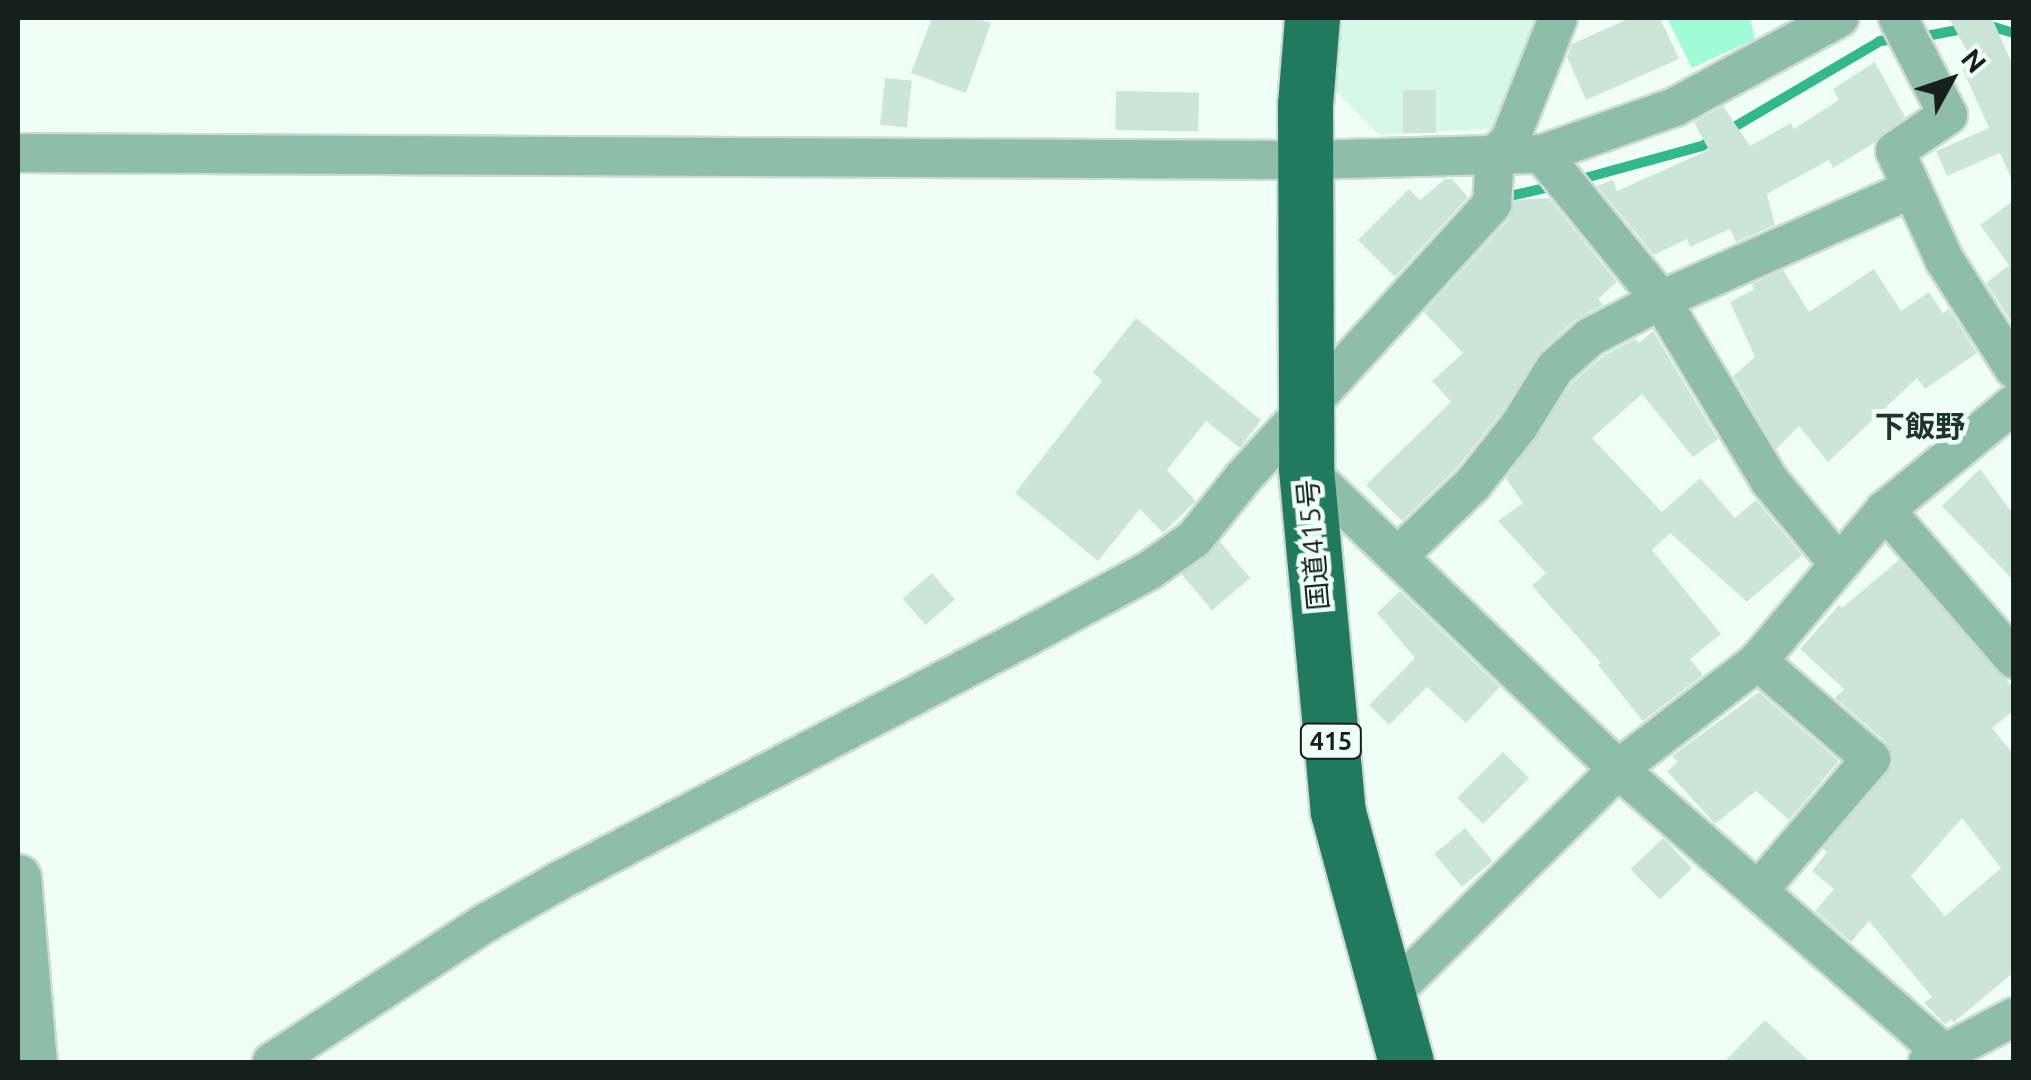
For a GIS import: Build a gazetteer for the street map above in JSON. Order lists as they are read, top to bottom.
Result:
{
  "streets": {
    "highway": ["国道415号", "415"]
  },
  "districts": ["下飯野"],
  "north": "top right"
}
